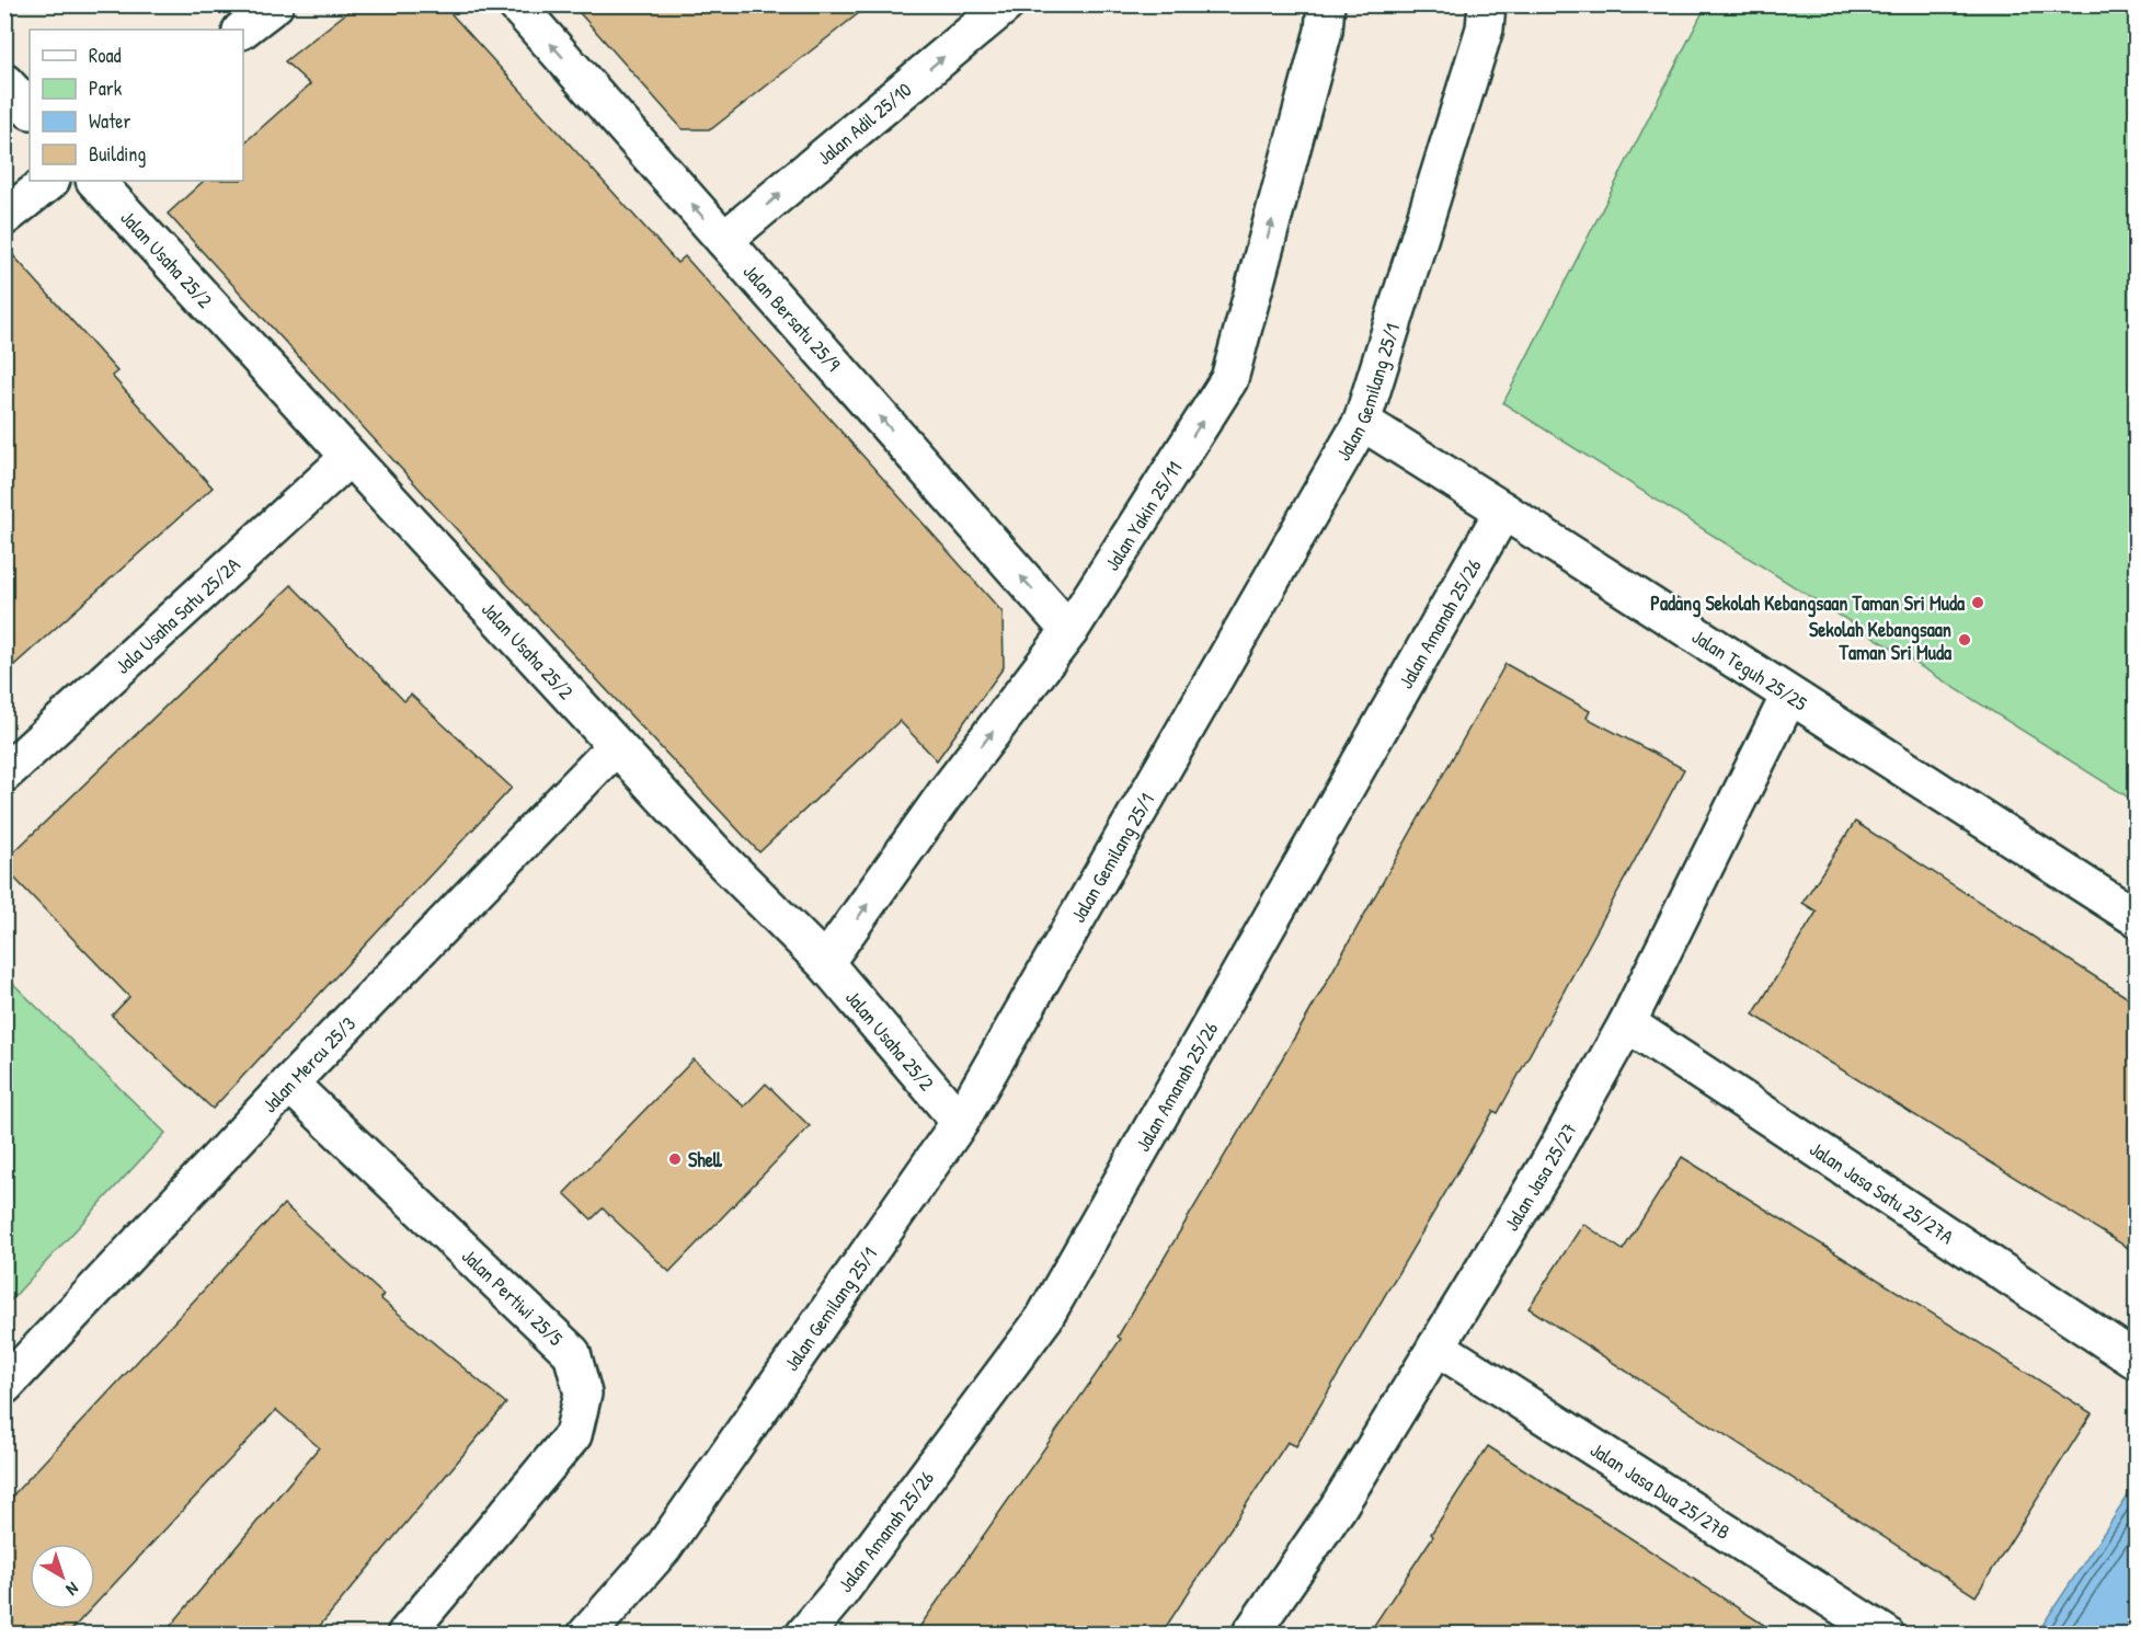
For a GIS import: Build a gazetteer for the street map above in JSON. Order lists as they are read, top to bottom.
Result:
{
  "streets": {
    "street": [
      "Jalan Adil 25/10",
      "Jalan Usaha 25/2",
      "Jalan Bersatu 25/9",
      "Jalan Gemilang 25/1",
      "Jalan Yakin 25/11",
      "Jala Usaha Satu 25/2A",
      "Jalan Amanah 25/26",
      "Jalan Teguh 25/25",
      "Jalan Mercu 25/3",
      "Jalan Jasa 25/27",
      "Jalan Jasa Satu 25/27A",
      "Jalan Pertiwi 25/5",
      "Jalan Jasa Dua 25/27B"
    ]
  },
  "crossings": [
    ["Jalan Adil 25/10", "Jalan Bersatu 25/9"],
    ["Jalan Usaha 25/2", "Jalan Gemilang 25/1"],
    ["Jalan Usaha 25/2", "Jalan Yakin 25/11"],
    ["Jalan Usaha 25/2", "Jala Usaha Satu 25/2A"],
    ["Jalan Usaha 25/2", "Jalan Mercu 25/3"],
    ["Jalan Bersatu 25/9", "Jalan Yakin 25/11"],
    ["Jalan Gemilang 25/1", "Jalan Teguh 25/25"],
    ["Jalan Amanah 25/26", "Jalan Teguh 25/25"],
    ["Jalan Teguh 25/25", "Jalan Jasa 25/27"],
    ["Jalan Mercu 25/3", "Jalan Pertiwi 25/5"],
    ["Jalan Jasa 25/27", "Jalan Jasa Satu 25/27A"],
    ["Jalan Jasa 25/27", "Jalan Jasa Dua 25/27B"]
  ],
  "one_way": ["Jalan Adil 25/10", "Jalan Bersatu 25/9", "Jalan Yakin 25/11"],
  "places": ["Padang Sekolah Kebangsaan Taman Sri Muda", "Sekolah Kebangsaan Taman Sri Muda", "Shell"],
  "legend": [
    "Road",
    "Park",
    "Water",
    "Building"
  ],
  "north": "bottom right"
}
